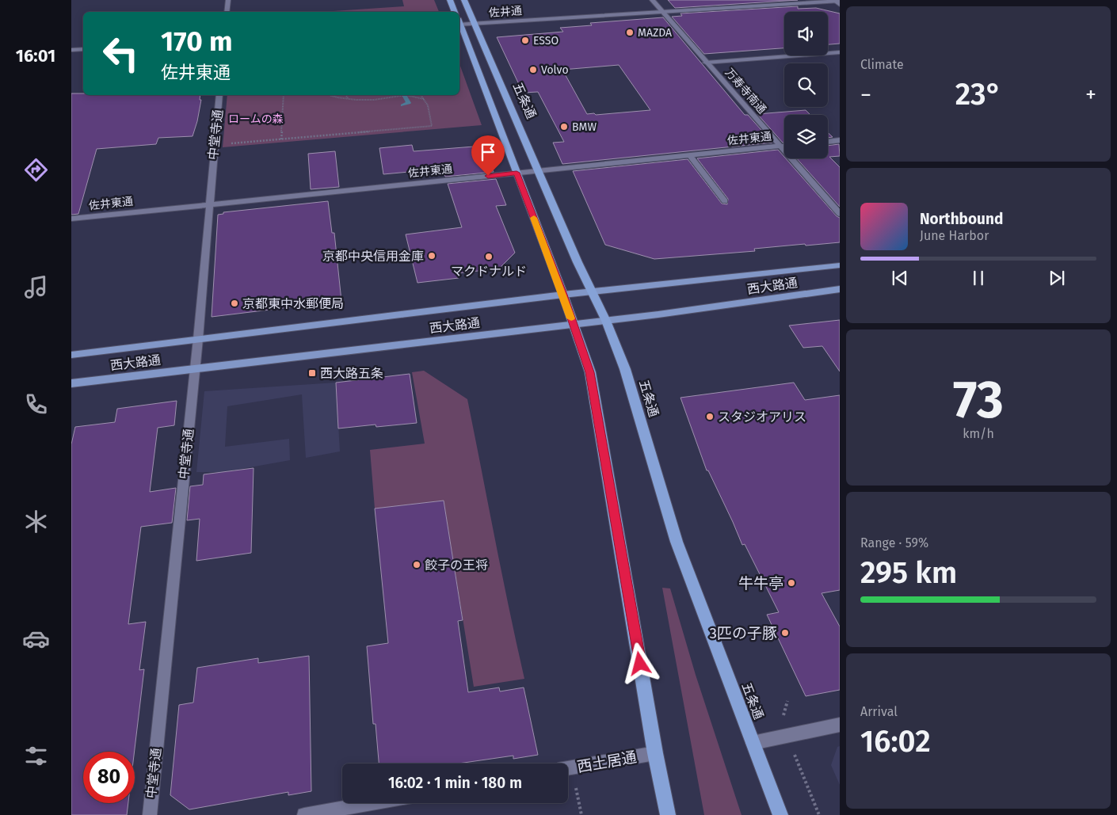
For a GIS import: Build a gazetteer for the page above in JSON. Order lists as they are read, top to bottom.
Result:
{
  "streets": {
    "highway": ["五条通"],
    "main road": ["西大路通"],
    "street": [
      "佐井通",
      "万寿寺南通",
      "中堂寺通",
      "佐井東通",
      "西土居通"
    ]
  },
  "crossings": [
    ["佐井通", "万寿寺南通"],
    ["佐井通", "五条通"],
    ["万寿寺南通", "佐井東通"],
    ["五条通", "佐井東通"],
    ["五条通", "西大路通"],
    ["中堂寺通", "佐井東通"],
    ["中堂寺通", "西大路通"]
  ],
  "parks": ["ロームの森"],
  "places": {
    "other": [
      "MAZDA",
      "ESSO",
      "Volvo",
      "BMW",
      "京都中央信用金庫",
      "マクドナルド",
      "京都東中水郵便局",
      "スタジオアリス",
      "餃子の王将",
      "牛牛亭",
      "3匹の子豚"
    ],
    "transit": ["西大路五条"]
  },
  "page": {
    "tabs": "16:01",
    "tile": [
      "Climate",
      ["73", "km/h"],
      ["Range · 59%", "295 km"],
      ["Arrival", "16:02"]
    ],
    "turn": ["170 m", "佐井東通"],
    "heat": ["−", "23°", "+"],
    "song": ["Northbound", "June Harbor"],
    "limit": "80",
    "trip": "16:02 · 1 min · 180 m"
  }
}
